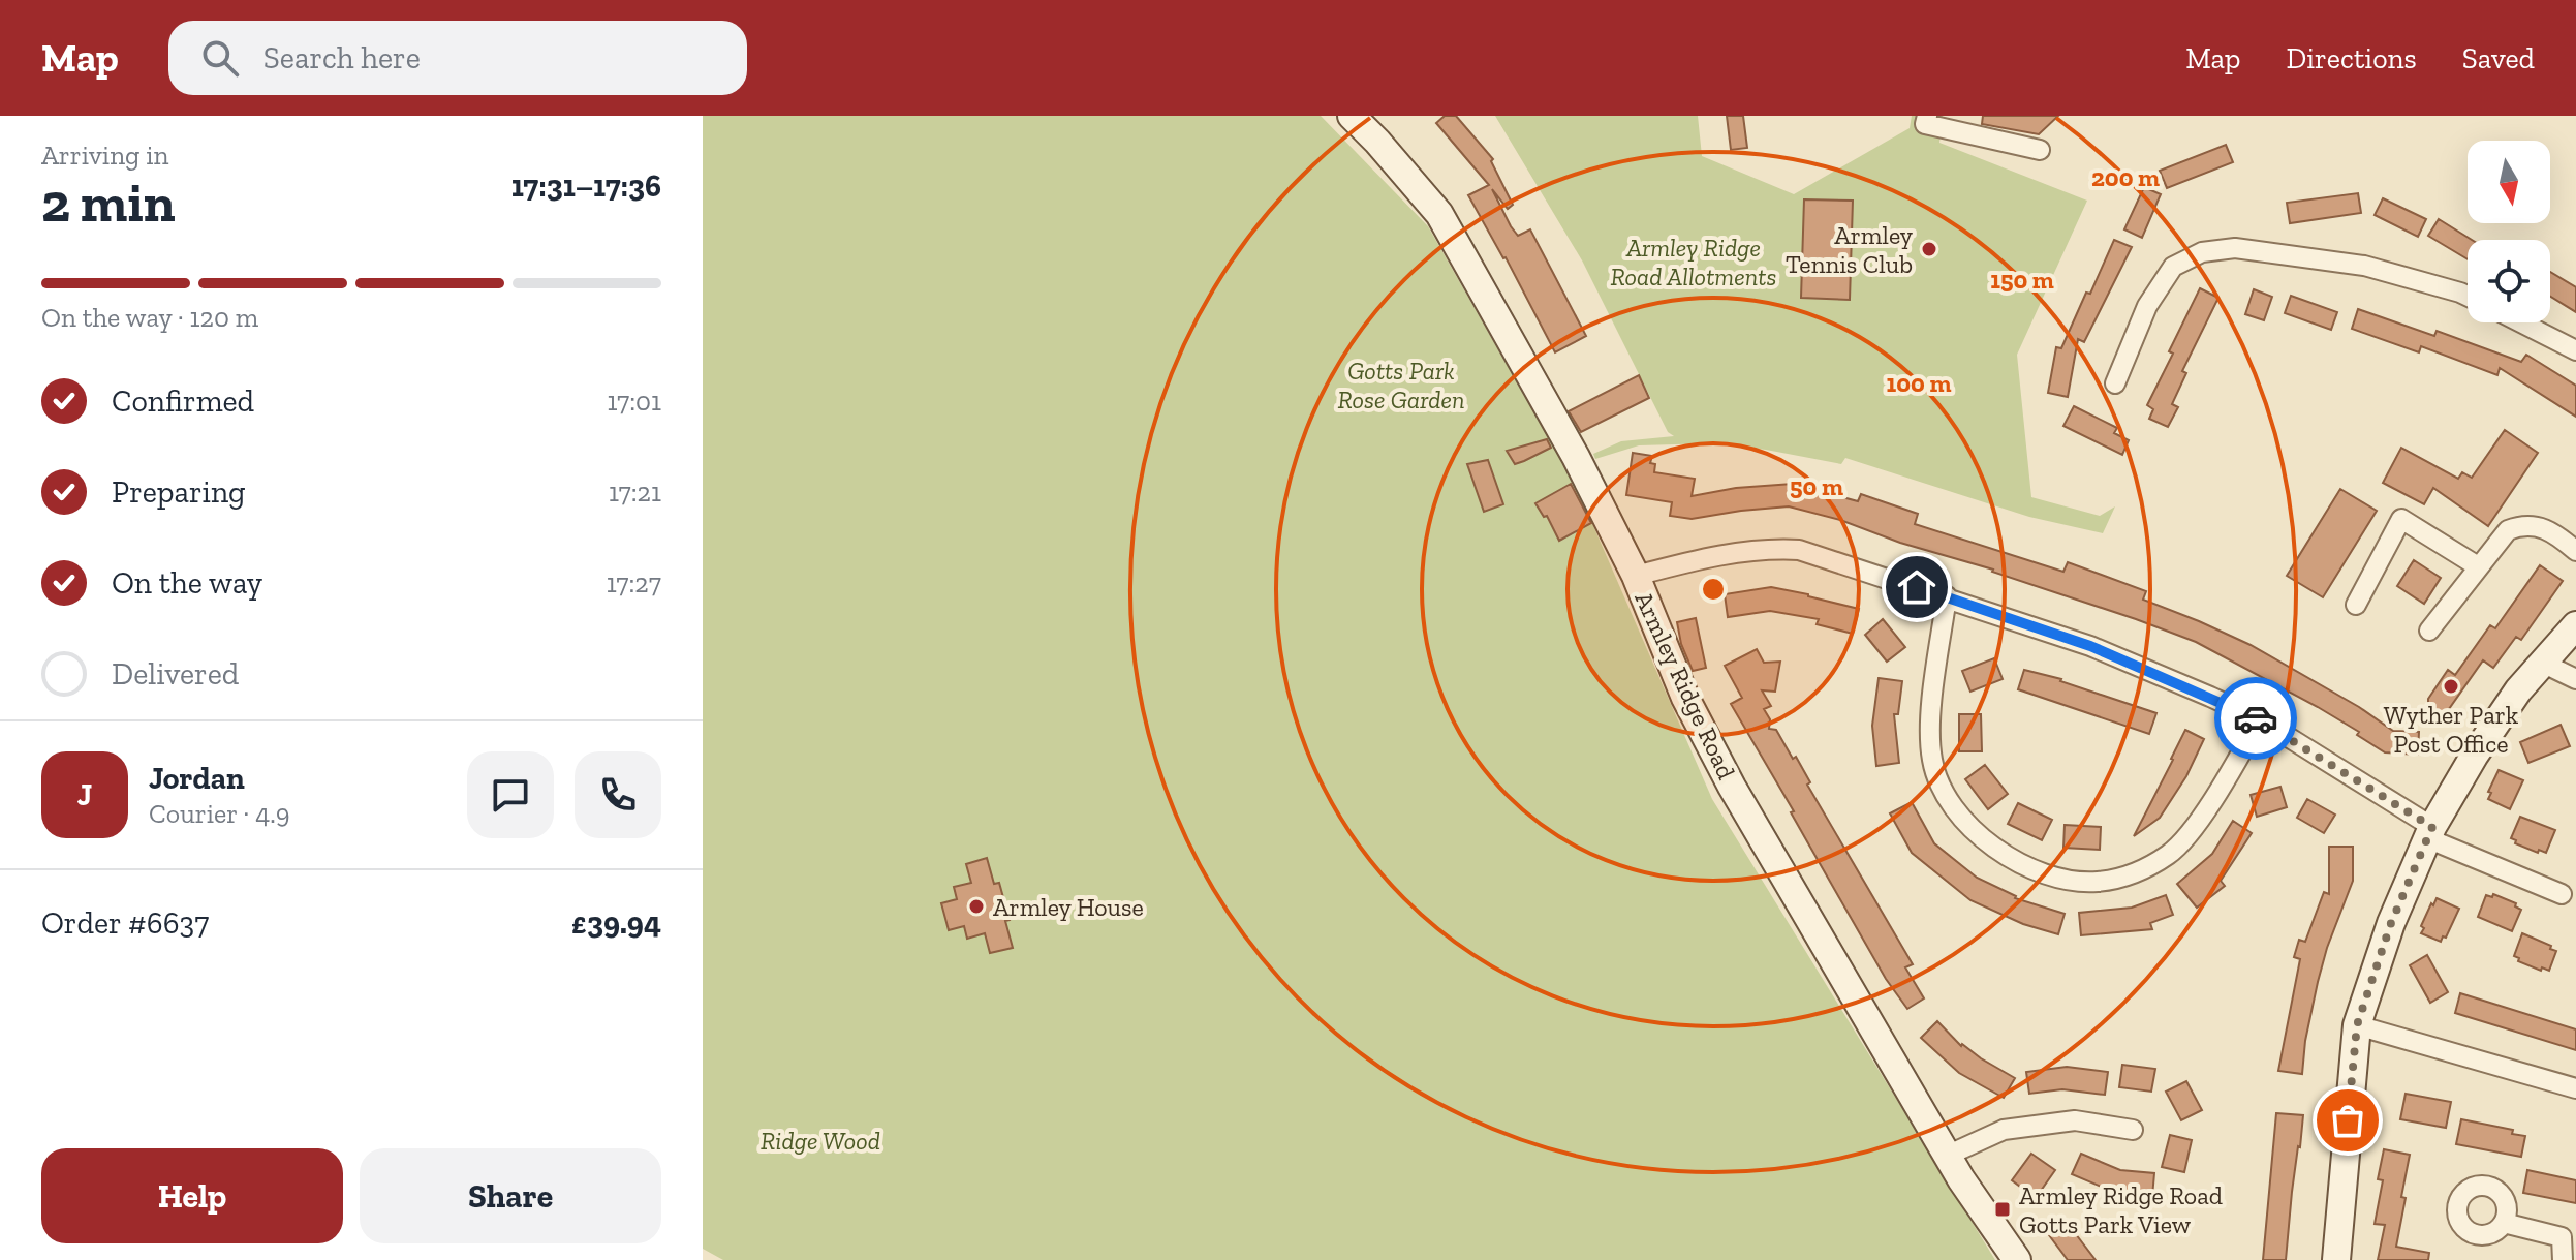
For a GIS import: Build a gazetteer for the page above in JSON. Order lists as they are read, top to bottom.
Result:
{
  "streets": {
    "street": ["Armley Ridge Road"]
  },
  "parks": ["Armley Ridge Road Allotments", "Gotts Park Rose Garden", "Ridge Wood"],
  "places": {
    "other": ["Armley Tennis Club", "Wyther Park Post Office", "Armley House"],
    "transit": ["Armley Ridge Road Gotts Park View"]
  },
  "north": "bottom",
  "page": {
    "header": "Map",
    "search": "Search here",
    "nav": ["Map", "Directions", "Saved"],
    "heading": ["2 min", "Arriving in", "17:31–17:36"],
    "panel": [
      "Jordan",
      "Courier · 4.9",
      "Order #6637",
      "£39.94"
    ],
    "bar": "On the way · 120 m",
    "list": [
      ["Confirmed", "17:01"],
      ["Preparing", "17:21"],
      ["On the way", "17:27"],
      "Delivered"
    ],
    "round": "J",
    "buttons": ["Help", "Share"]
  },
  "rings": [
    "200 m",
    "150 m",
    "100 m",
    "50 m"
  ]
}
